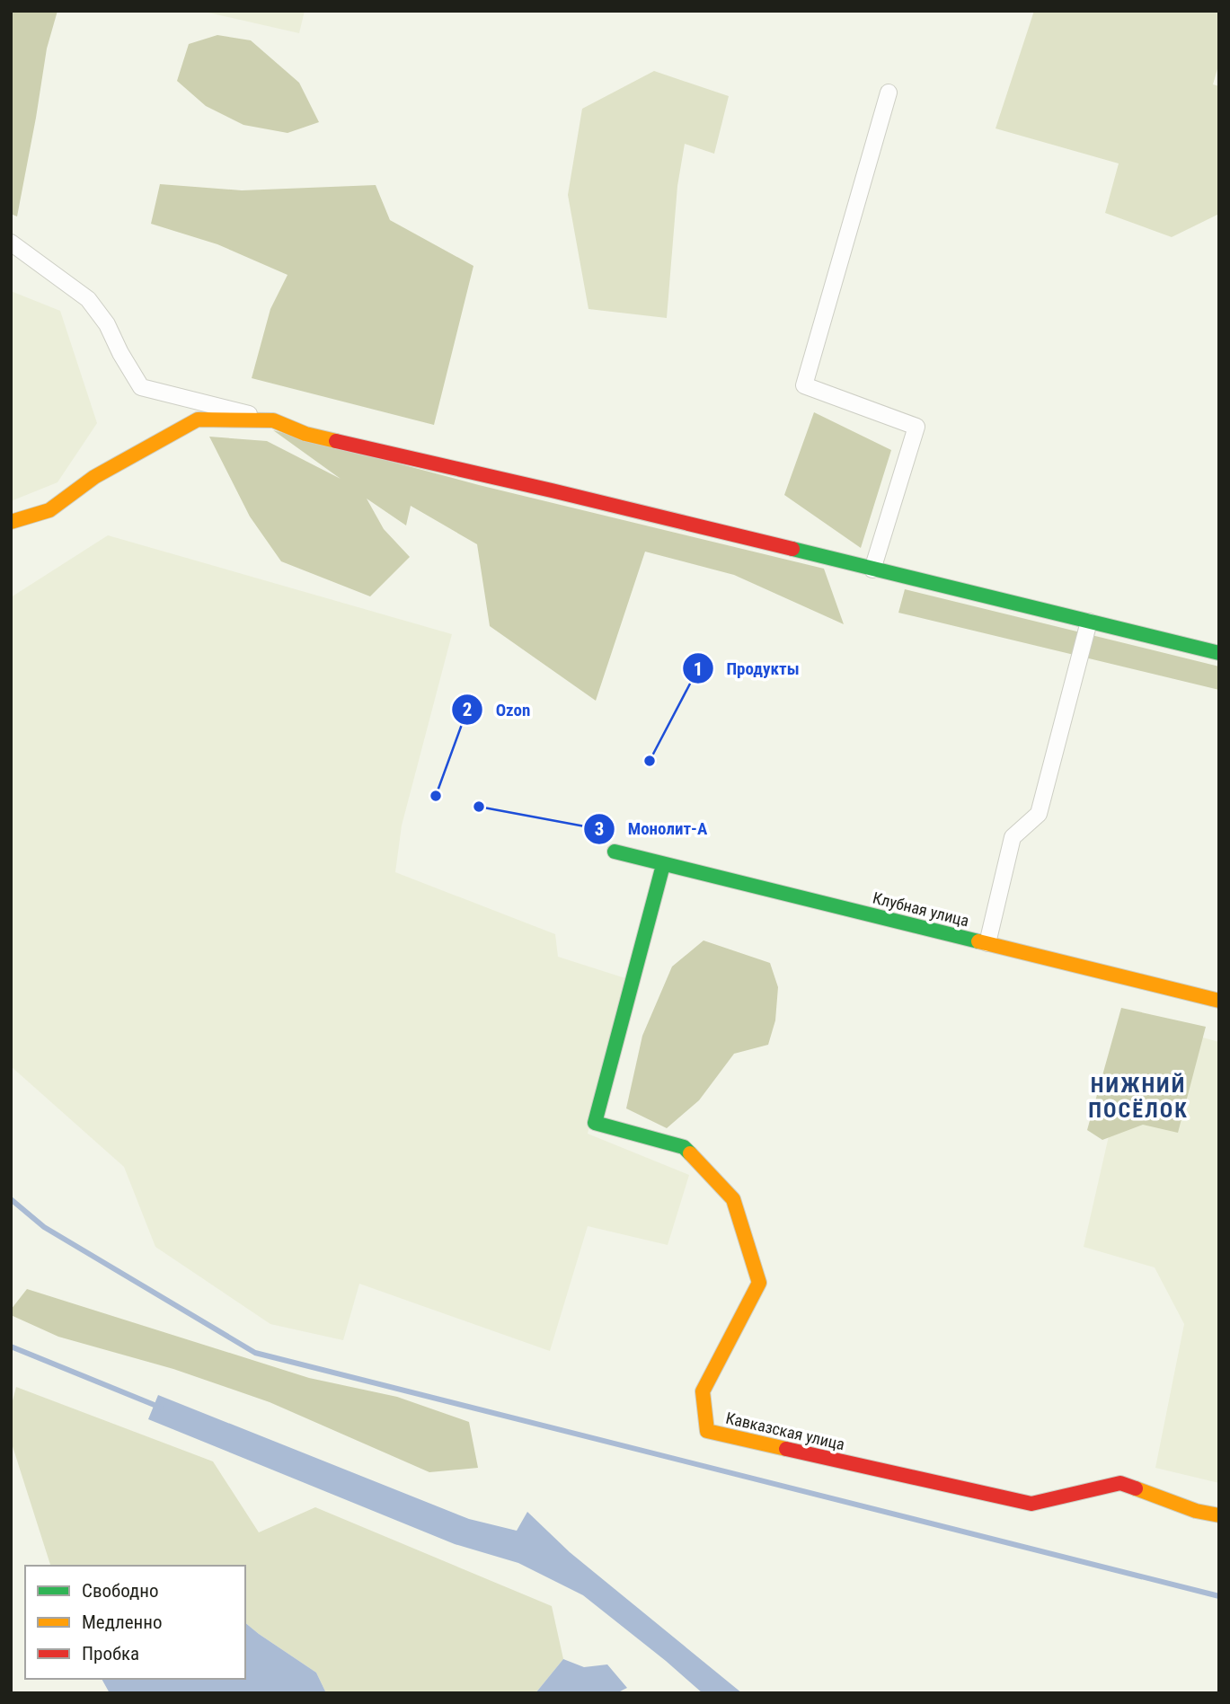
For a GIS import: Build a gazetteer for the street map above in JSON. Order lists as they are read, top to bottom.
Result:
{
  "streets": {
    "street": ["Клубная улица", "Кавказская улица"]
  },
  "crossings": [
    ["Клубная улица", "Кавказская улица"]
  ],
  "districts": ["НИЖНИЙ ПОСЁЛОК"],
  "places": ["Продукты", "Ozon", "Монолит-А"],
  "legend": ["Свободно", "Медленно", "Пробка"]
}
